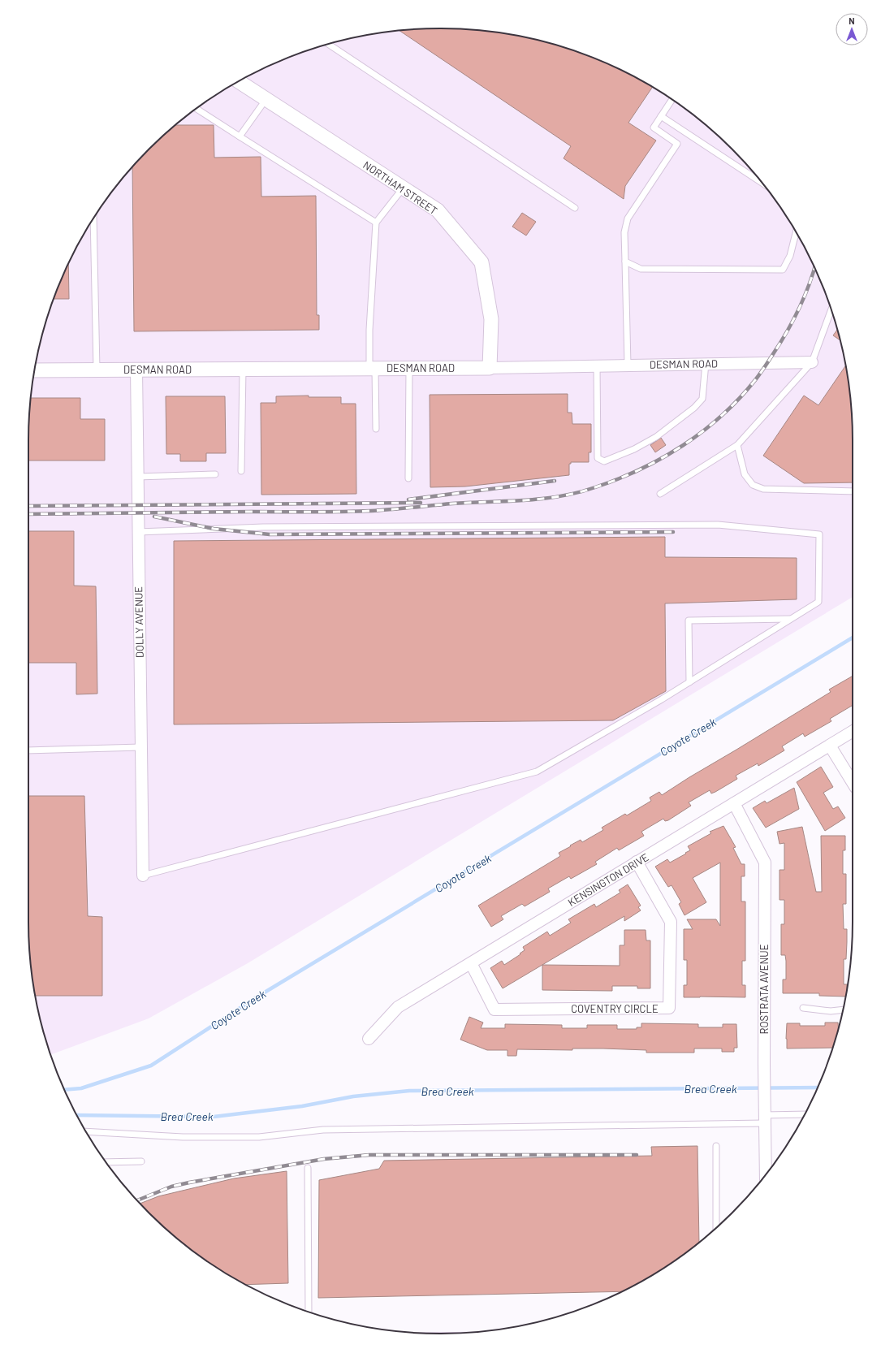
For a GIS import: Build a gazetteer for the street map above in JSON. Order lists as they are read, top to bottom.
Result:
{
  "streets": {
    "street": [
      "NORTHAM STREET",
      "DESMAN ROAD",
      "DOLLY AVENUE",
      "KENSINGTON DRIVE",
      "ROSTRATA AVENUE",
      "COVENTRY CIRCLE"
    ]
  },
  "crossings": [
    ["NORTHAM STREET", "DESMAN ROAD"],
    ["DESMAN ROAD", "DOLLY AVENUE"],
    ["KENSINGTON DRIVE", "ROSTRATA AVENUE"],
    ["KENSINGTON DRIVE", "COVENTRY CIRCLE"]
  ],
  "water": ["Coyote Creek", "Brea Creek"],
  "north": "top"
}
